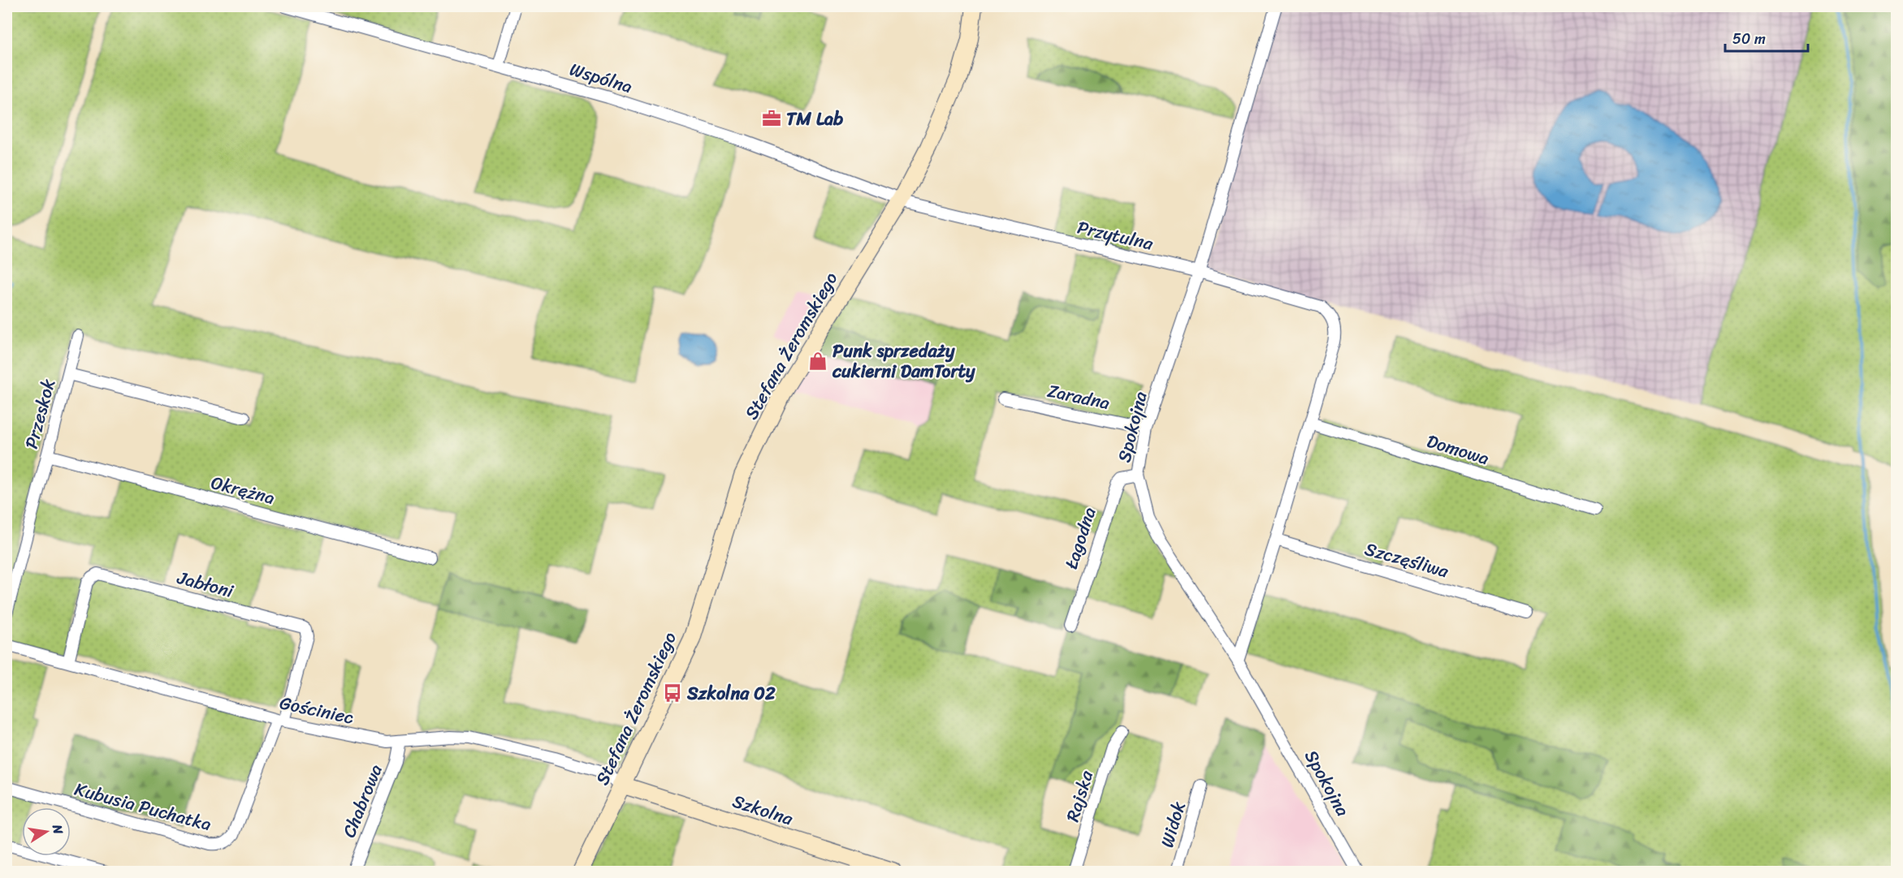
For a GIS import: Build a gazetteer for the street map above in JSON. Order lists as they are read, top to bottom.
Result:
{
  "streets": {
    "street": [
      "Wspólna",
      "Przytulna",
      "Stefana Żeromskiego",
      "Zaradna",
      "Przeskok",
      "Spokojna",
      "Domowa",
      "Okrężna",
      "Łagodna",
      "Szczęśliwa",
      "Jabłoni",
      "Gościniec",
      "Rajska",
      "Chabrowa",
      "Kubusia Puchatka",
      "Szkolna",
      "Widok"
    ]
  },
  "crossings": [
    ["Wspólna", "Przytulna"],
    ["Wspólna", "Stefana Żeromskiego"],
    ["Przytulna", "Stefana Żeromskiego"],
    ["Przytulna", "Spokojna"],
    ["Przytulna", "Domowa"],
    ["Stefana Żeromskiego", "Gościniec"],
    ["Stefana Żeromskiego", "Szkolna"],
    ["Zaradna", "Spokojna"],
    ["Przeskok", "Okrężna"],
    ["Spokojna", "Łagodna"],
    ["Jabłoni", "Gościniec"],
    ["Jabłoni", "Kubusia Puchatka"],
    ["Gościniec", "Chabrowa"],
    ["Gościniec", "Kubusia Puchatka"],
    ["Gościniec", "Szkolna"]
  ],
  "places": {
    "office": ["TM Lab"],
    "shop": ["Punk sprzedaży cukierni DamTorty"],
    "bus stop": ["Szkolna 02"]
  },
  "scale_bar": "50 m",
  "north": "right"
}
